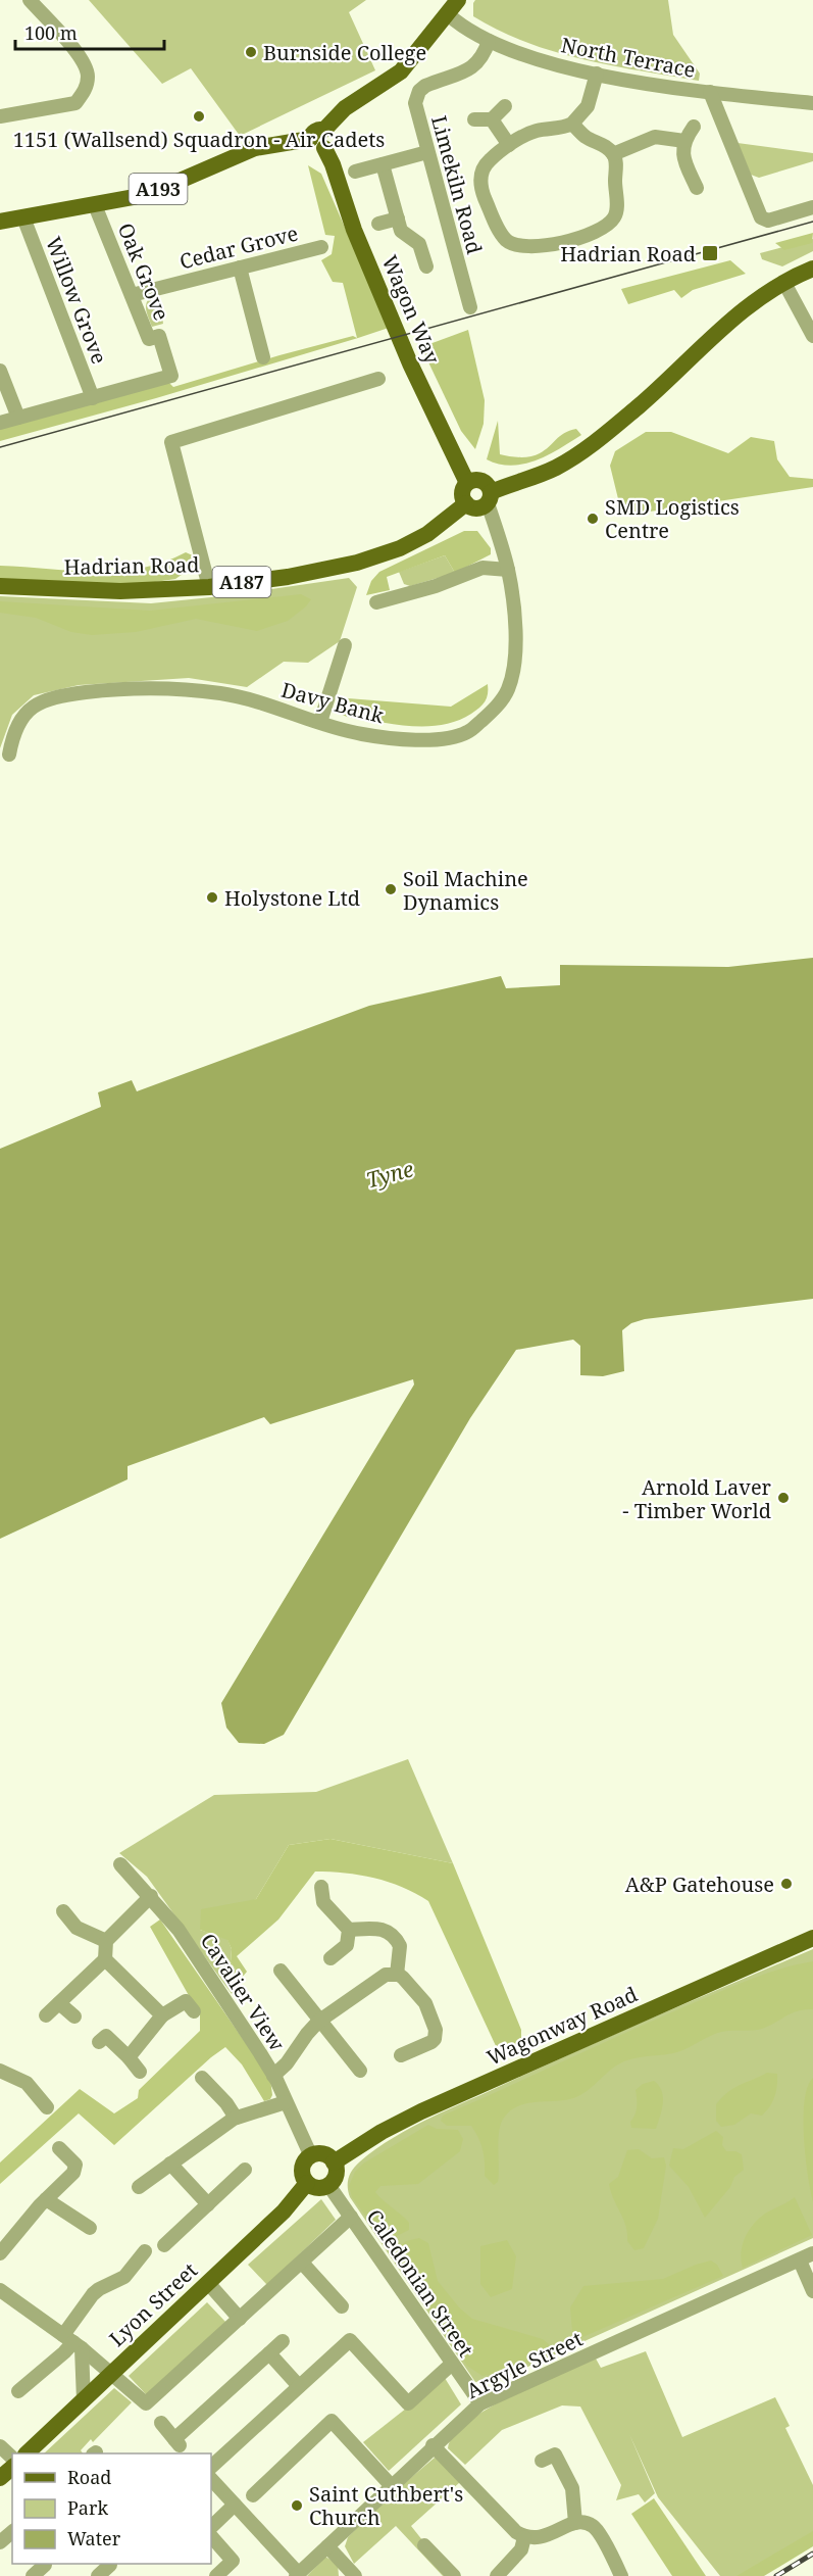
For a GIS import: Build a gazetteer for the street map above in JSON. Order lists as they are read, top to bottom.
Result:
{
  "streets": {
    "main road": [
      "A193",
      "Wagon Way",
      "Hadrian Road",
      "A187",
      "Wagonway Road",
      "Lyon Street"
    ],
    "street": [
      "North Terrace",
      "Limekiln Road",
      "Cedar Grove",
      "Oak Grove",
      "Willow Grove",
      "Davy Bank",
      "Cavalier View",
      "Caledonian Street",
      "Argyle Street"
    ]
  },
  "crossings": [
    ["North Terrace", "Limekiln Road"],
    ["A193", "Oak Grove"],
    ["A193", "Willow Grove"],
    ["A193", "Wagon Way"],
    ["Cedar Grove", "Oak Grove"],
    ["Oak Grove", "Willow Grove"],
    ["Wagon Way", "Hadrian Road"],
    ["Wagon Way", "Davy Bank"],
    ["Hadrian Road", "Davy Bank"],
    ["Cavalier View", "Wagonway Road"],
    ["Cavalier View", "Caledonian Street"],
    ["Cavalier View", "Lyon Street"],
    ["Wagonway Road", "Caledonian Street"],
    ["Wagonway Road", "Lyon Street"],
    ["Caledonian Street", "Lyon Street"],
    ["Caledonian Street", "Argyle Street"]
  ],
  "water": ["Tyne"],
  "places": {
    "other": [
      "Burnside College",
      "1151 (Wallsend) Squadron - Air Cadets",
      "SMD Logistics Centre",
      "Soil Machine Dynamics",
      "Holystone Ltd",
      "Arnold Laver - Timber World",
      "A&P Gatehouse",
      "Saint Cuthbert's Church"
    ],
    "transit": ["Hadrian Road"]
  },
  "legend": ["Road", "Park", "Water"],
  "scale_bar": "100 m"
}
